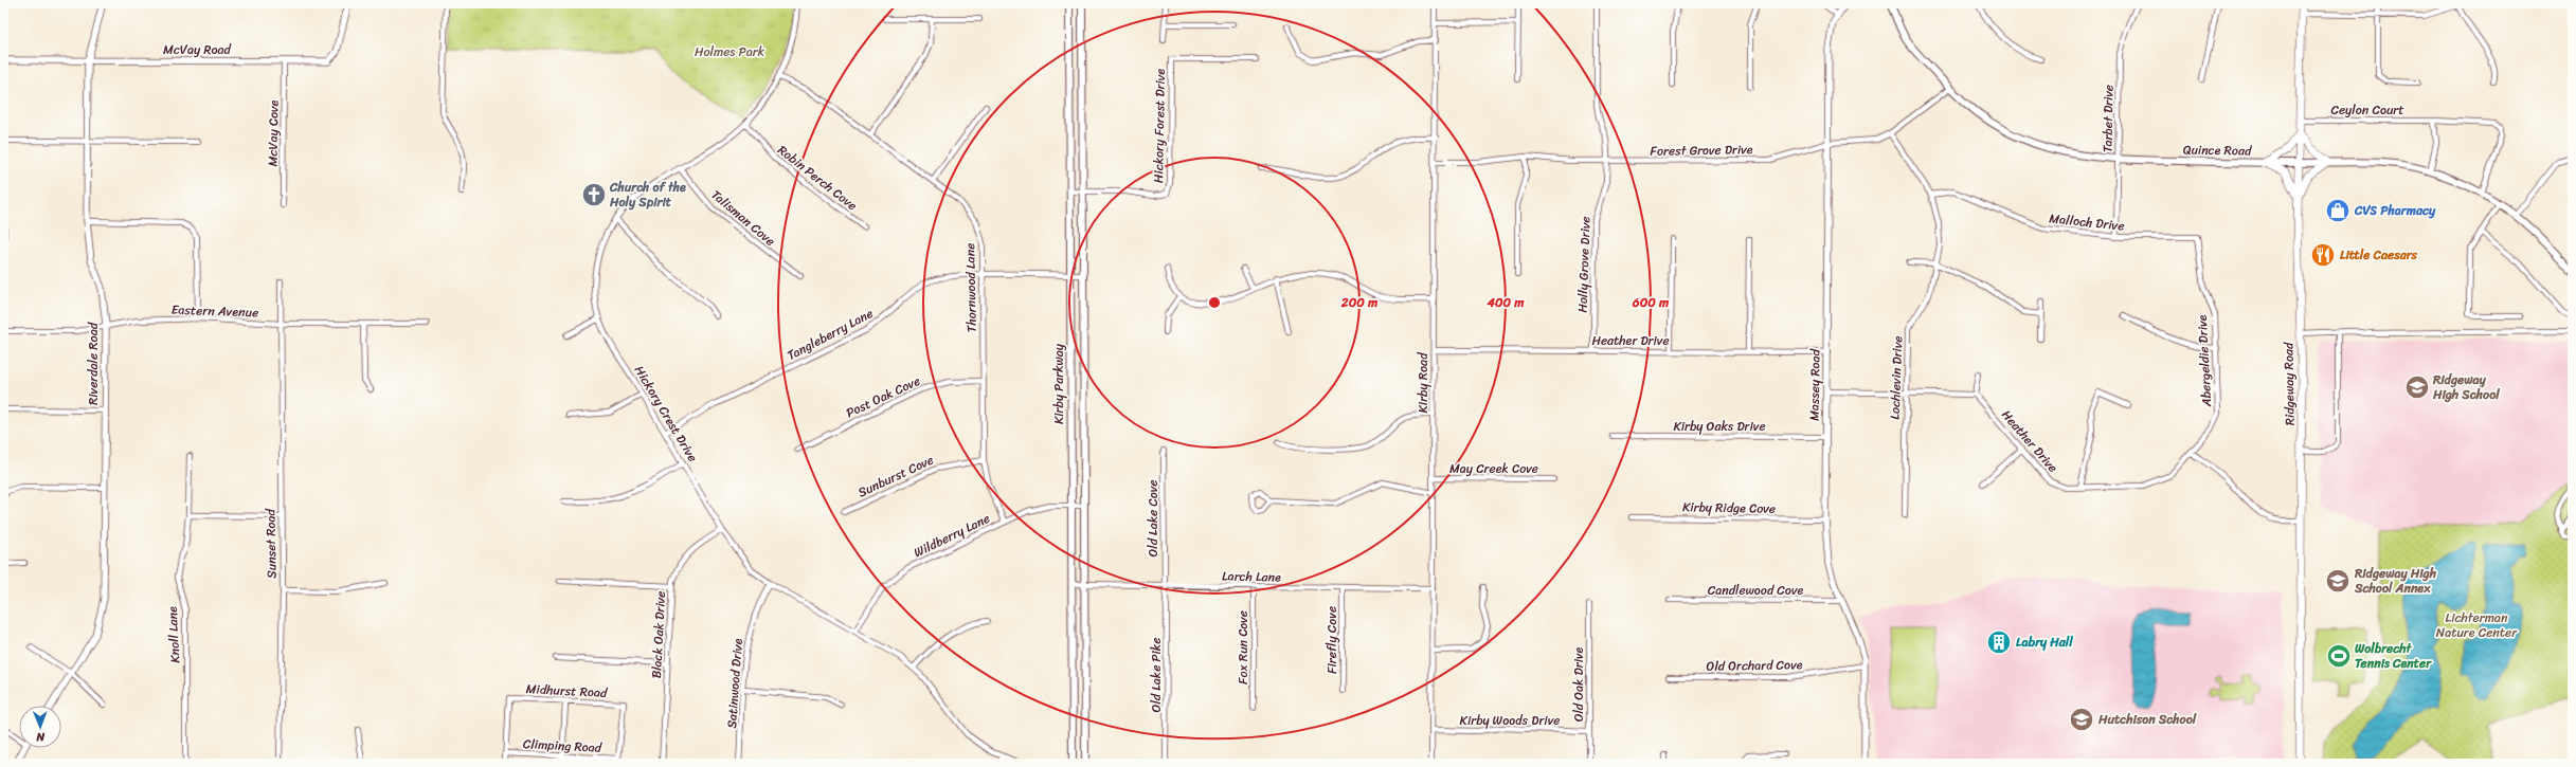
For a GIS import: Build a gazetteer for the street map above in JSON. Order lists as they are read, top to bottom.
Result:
{
  "streets": {
    "main road": ["Quince Road", "Kirby Parkway", "Ridgeway Road"],
    "street": [
      "McVay Road",
      "Ceylon Court",
      "Tarbet Drive",
      "Hickory Forest Drive",
      "McVay Cove",
      "Forest Grove Drive",
      "Robin Perch Cove",
      "Talisman Cove",
      "Malloch Drive",
      "Holly Grove Drive",
      "Thornwood Lane",
      "Eastern Avenue",
      "Tangleberry Lane",
      "Heather Drive",
      "Abergeldie Drive",
      "Riverdale Road",
      "Lochlevin Drive",
      "Kirby Road",
      "Massey Road",
      "Post Oak Cove",
      "Hickory Crest Drive",
      "Kirby Oaks Drive",
      "May Creek Cove",
      "Sunburst Cove",
      "Kirby Ridge Cove",
      "Old Lake Cove",
      "Wildberry Lane",
      "Sunset Road",
      "Larch Lane",
      "Candlewood Cove",
      "Knoll Lane",
      "Black Oak Drive",
      "Firefly Cove",
      "Fox Run Cove",
      "Old Orchard Cove",
      "Old Lake Pike",
      "Satinwood Drive",
      "Old Oak Drive",
      "Midhurst Road",
      "Kirby Woods Drive",
      "Climping Road"
    ]
  },
  "crossings": [
    ["McVay Road", "McVay Cove"],
    ["McVay Road", "Riverdale Road"],
    ["Ceylon Court", "Quince Road"],
    ["Ceylon Court", "Ridgeway Road"],
    ["Tarbet Drive", "Quince Road"],
    ["Tarbet Drive", "Malloch Drive"],
    ["Hickory Forest Drive", "Kirby Parkway"],
    ["Forest Grove Drive", "Quince Road"],
    ["Forest Grove Drive", "Holly Grove Drive"],
    ["Forest Grove Drive", "Lochlevin Drive"],
    ["Forest Grove Drive", "Kirby Road"],
    ["Forest Grove Drive", "Massey Road"],
    ["Quince Road", "Ridgeway Road"],
    ["Robin Perch Cove", "Hickory Crest Drive"],
    ["Talisman Cove", "Hickory Crest Drive"],
    ["Malloch Drive", "Abergeldie Drive"],
    ["Malloch Drive", "Lochlevin Drive"],
    ["Holly Grove Drive", "Heather Drive"],
    ["Thornwood Lane", "Tangleberry Lane"],
    ["Thornwood Lane", "Post Oak Cove"],
    ["Thornwood Lane", "Hickory Crest Drive"],
    ["Thornwood Lane", "Sunburst Cove"],
    ["Thornwood Lane", "Wildberry Lane"],
    ["Eastern Avenue", "Riverdale Road"],
    ["Eastern Avenue", "Sunset Road"],
    ["Tangleberry Lane", "Kirby Parkway"],
    ["Tangleberry Lane", "Hickory Crest Drive"],
    ["Heather Drive", "Abergeldie Drive"],
    ["Heather Drive", "Kirby Road"],
    ["Heather Drive", "Massey Road"],
    ["Kirby Road", "May Creek Cove"],
    ["Kirby Road", "Larch Lane"],
    ["Kirby Road", "Kirby Woods Drive"],
    ["Kirby Parkway", "Wildberry Lane"],
    ["Kirby Parkway", "Larch Lane"],
    ["Massey Road", "Kirby Oaks Drive"],
    ["Massey Road", "Kirby Ridge Cove"],
    ["Massey Road", "Candlewood Cove"],
    ["Massey Road", "Old Orchard Cove"],
    ["Hickory Crest Drive", "Wildberry Lane"],
    ["Hickory Crest Drive", "Black Oak Drive"],
    ["Hickory Crest Drive", "Satinwood Drive"],
    ["Old Lake Cove", "Larch Lane"],
    ["Old Lake Cove", "Old Lake Pike"],
    ["Larch Lane", "Firefly Cove"],
    ["Larch Lane", "Fox Run Cove"],
    ["Larch Lane", "Old Lake Pike"],
    ["Old Oak Drive", "Kirby Woods Drive"],
    ["Midhurst Road", "Climping Road"]
  ],
  "parks": ["Holmes Park", "Lichterman Nature Center"],
  "places": {
    "church": ["Church of the Holy Spirit"],
    "shop": ["CVS Pharmacy"],
    "restaurant": ["Little Caesars"],
    "school or university": ["Ridgeway High School", "Ridgeway High School Annex", "Hutchison School"],
    "building": ["Labry Hall"],
    "sports": ["Wolbrecht Tennis Center"]
  },
  "north": "bottom",
  "rings": ["200 m", "400 m", "600 m"]
}
